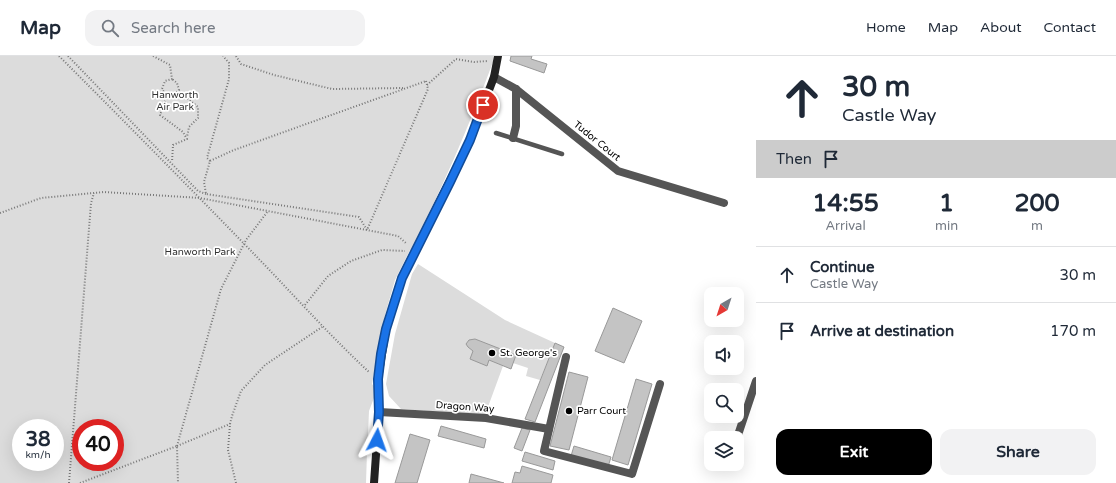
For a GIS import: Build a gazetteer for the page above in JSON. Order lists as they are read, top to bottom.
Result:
{
  "streets": {
    "street": ["Tudor Court", "Dragon Way"]
  },
  "parks": ["Hanworth Air Park", "Hanworth Park"],
  "places": ["St. George's", "Parr Court"],
  "north": "bottom left",
  "page": {
    "header": "Map",
    "search": "Search here",
    "nav": [
      "Home",
      "Map",
      "About",
      "Contact"
    ],
    "turn": ["30 m", "Castle Way"],
    "then": "Then",
    "eta": [
      "14:55",
      "Arrival",
      "1",
      "min",
      "200",
      "m"
    ],
    "list": [
      {
        "name": "Continue",
        "note": "Castle Way",
        "value": "30 m"
      },
      {
        "name": "Arrive at destination",
        "value": "170 m"
      }
    ],
    "speed": "38 km/h",
    "limit": "40",
    "buttons": ["Exit", "Share"]
  }
}
